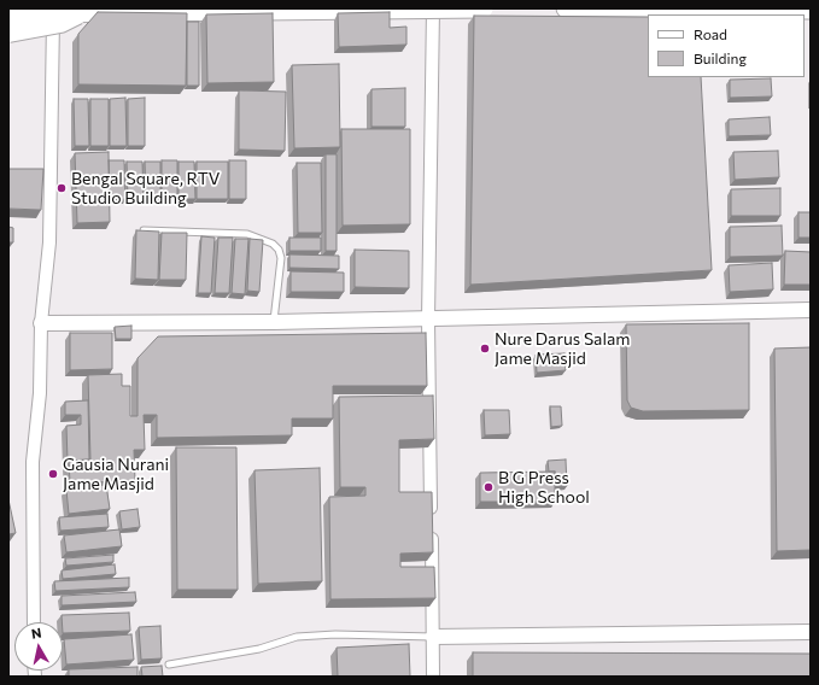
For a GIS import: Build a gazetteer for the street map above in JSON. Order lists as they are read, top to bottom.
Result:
{
  "places": [
    "Bengal Square, RTV Studio Building",
    "Nure Darus Salam Jame Masjid",
    "Gausia Nurani Jame Masjid",
    "B G Press High School"
  ],
  "legend": ["Road", "Building"],
  "north": "top"
}
